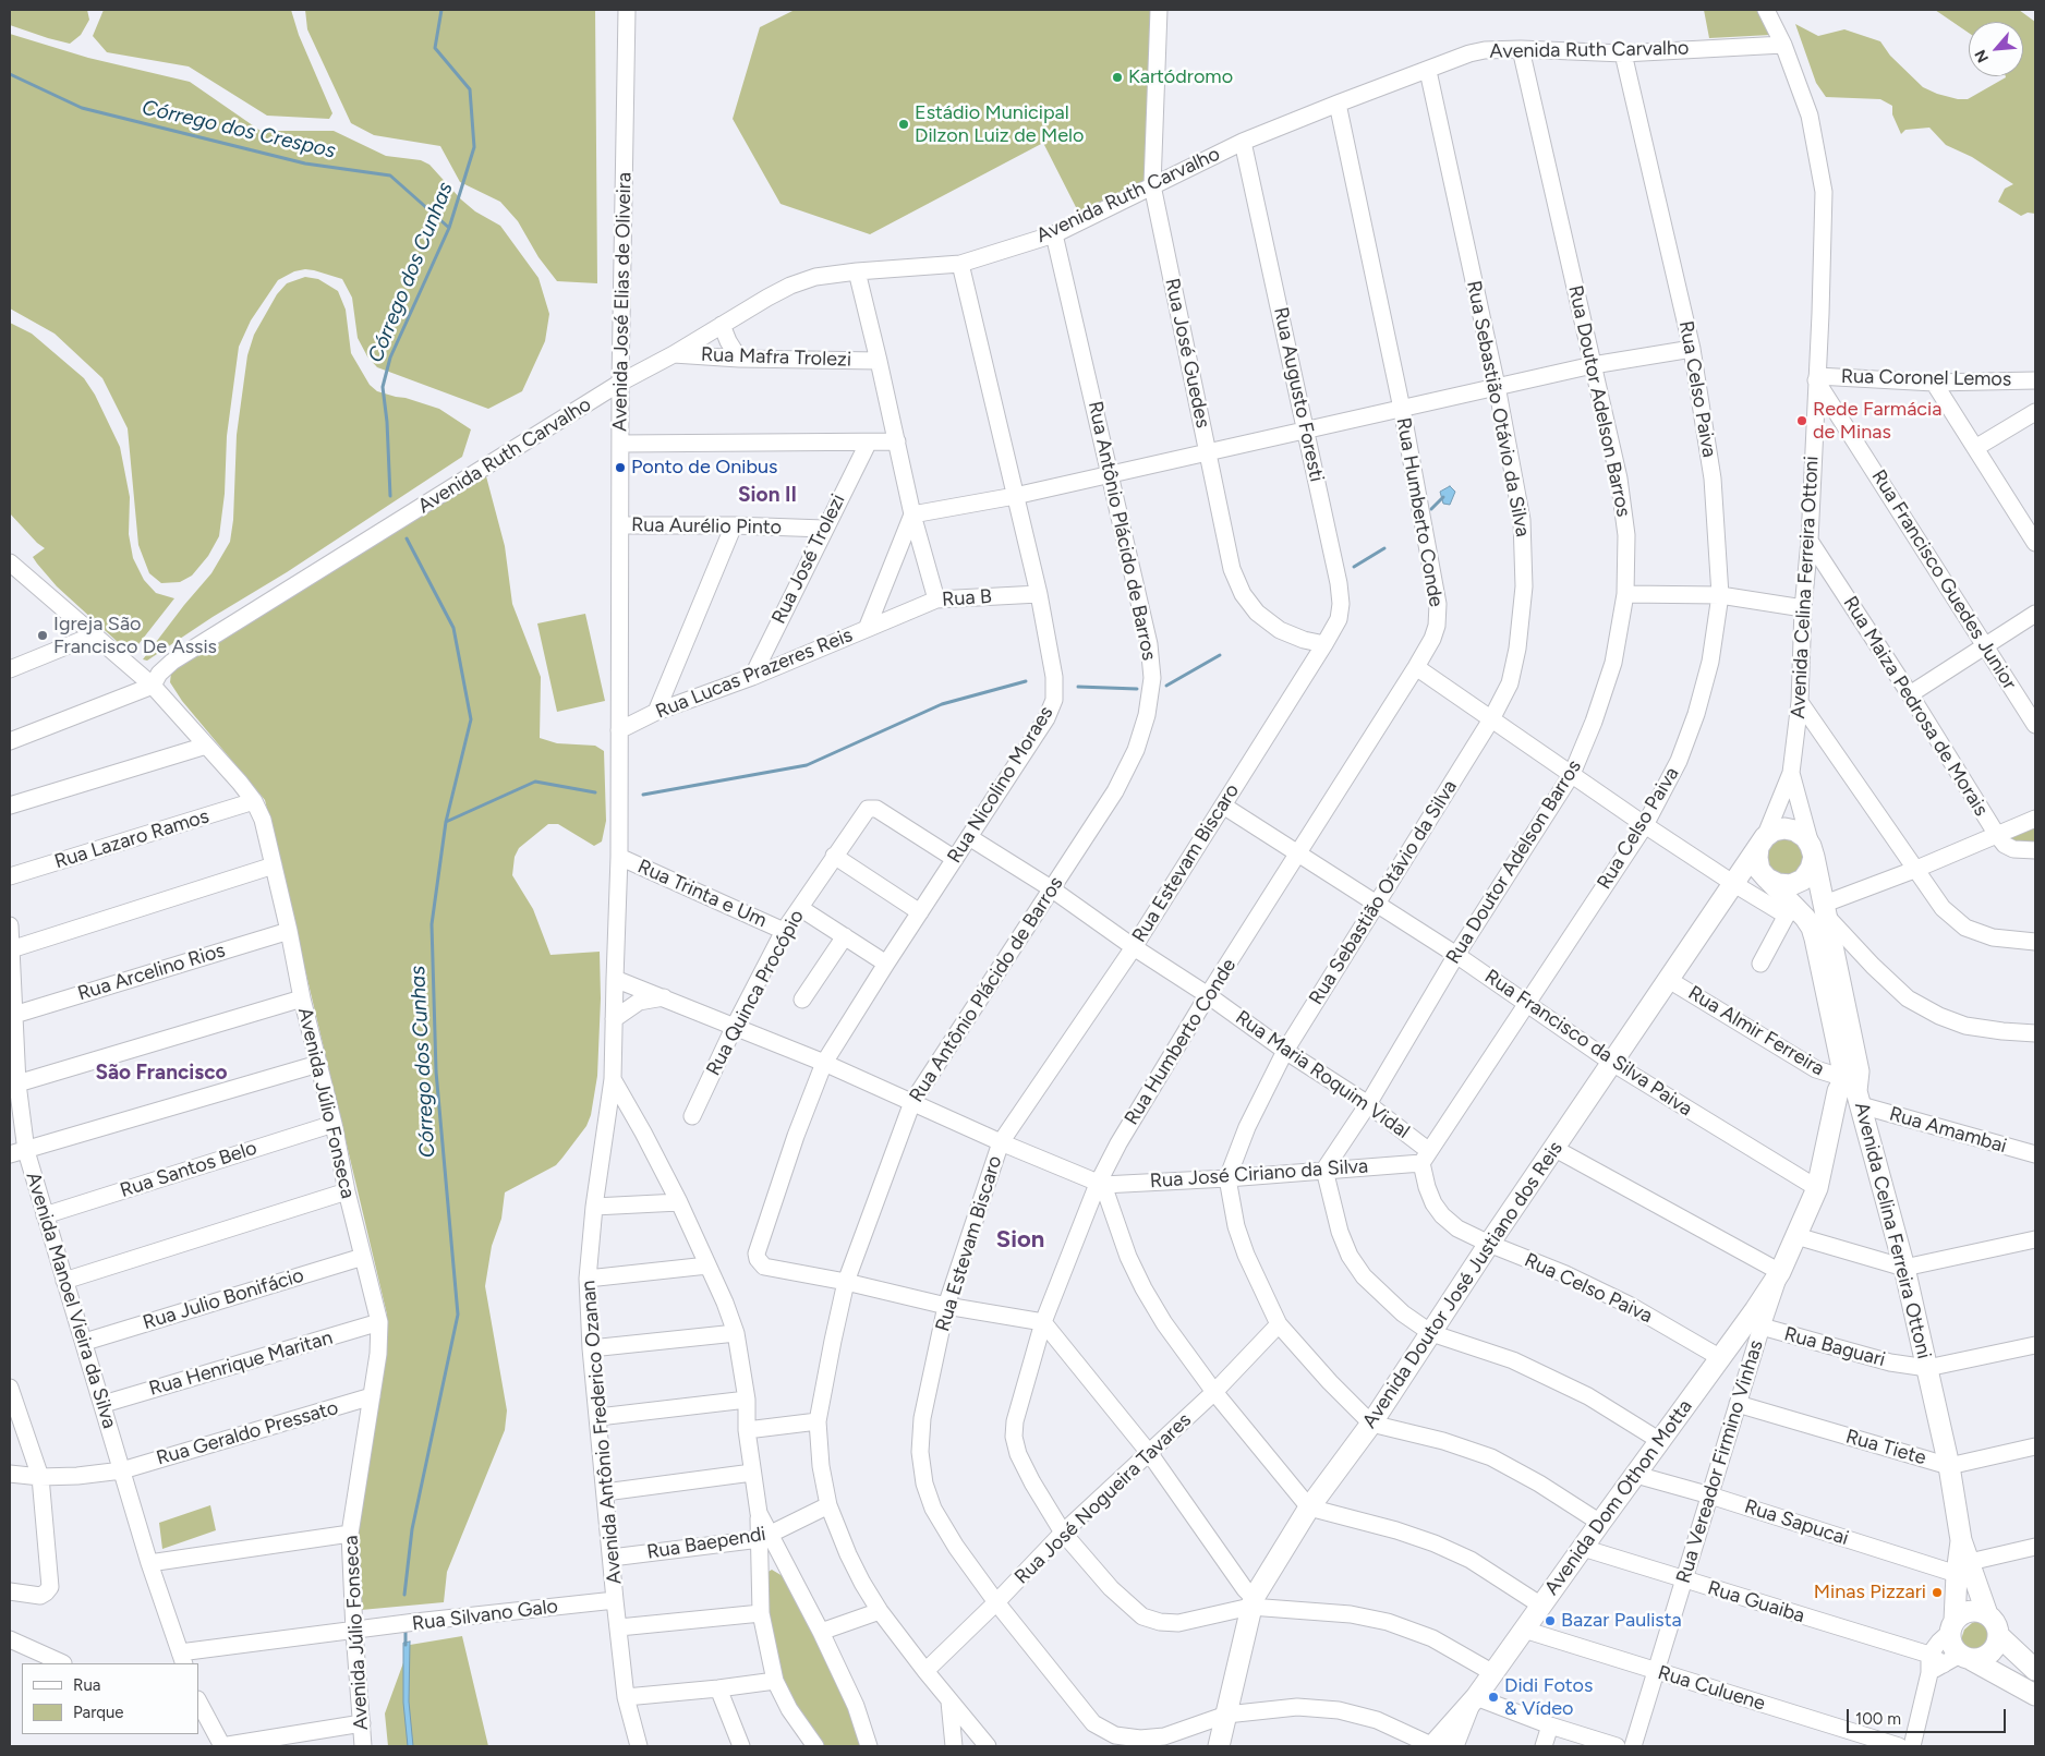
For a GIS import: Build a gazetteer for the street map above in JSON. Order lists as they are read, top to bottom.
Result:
{
  "streets": {
    "main road": ["Avenida Celina Ferreira Ottoni", "Avenida Doutor José Justiano dos Reis", "Avenida Dom Othon Motta"],
    "street": [
      "Avenida Ruth Carvalho",
      "Avenida José Elias de Oliveira",
      "Rua José Guedes",
      "Rua Mafra Trolezi",
      "Rua Coronel Lemos",
      "Rua Celso Paiva",
      "Rua Augusto Foresti",
      "Rua Doutor Adelson Barros",
      "Rua Sebastião Otávio da Silva",
      "Rua Humberto Conde",
      "Rua Aurélio Pinto",
      "Rua Antônio Plácido de Barros",
      "Rua José Trolezi",
      "Rua Francisco Guedes Junior",
      "Rua B",
      "Rua Lucas Prazeres Reis",
      "Rua Maiza Pedrosa de Morais",
      "Rua Nicolino Moraes",
      "Rua Lazaro Ramos",
      "Rua Estevam Biscaro",
      "Rua Trinta e Um",
      "Rua Arcelino Rios",
      "Rua Quinca Procópio",
      "Rua Almir Ferreira",
      "Rua Francisco da Silva Paiva",
      "Rua Maria Roquim Vidal",
      "Avenida Júlio Fonseca",
      "Rua Amambai",
      "Rua Santos Belo",
      "Rua José Ciriano da Silva",
      "Rua Julio Bonifácio",
      "Avenida Manoel Vieira da Silva",
      "Rua Baguari",
      "Rua Henrique Maritan",
      "Avenida Antônio Frederico Ozanan",
      "Rua Geraldo Pressato",
      "Rua Tiete",
      "Rua Vereador Firmino Vinhas",
      "Rua José Nogueira Tavares",
      "Rua Sapucai",
      "Rua Baependi",
      "Rua Guaiba",
      "Rua Silvano Galo",
      "Rua Culuene"
    ]
  },
  "crossings": [
    ["Avenida Ruth Carvalho", "Avenida José Elias de Oliveira"],
    ["Avenida Ruth Carvalho", "Rua José Guedes"],
    ["Avenida Ruth Carvalho", "Rua Mafra Trolezi"],
    ["Avenida Ruth Carvalho", "Rua Celso Paiva"],
    ["Avenida Ruth Carvalho", "Rua Augusto Foresti"],
    ["Avenida Ruth Carvalho", "Rua Doutor Adelson Barros"],
    ["Avenida Ruth Carvalho", "Rua Sebastião Otávio da Silva"],
    ["Avenida Ruth Carvalho", "Rua Humberto Conde"],
    ["Avenida Ruth Carvalho", "Rua Antônio Plácido de Barros"],
    ["Avenida Ruth Carvalho", "Avenida Celina Ferreira Ottoni"],
    ["Avenida Ruth Carvalho", "Rua Nicolino Moraes"],
    ["Avenida Ruth Carvalho", "Avenida Júlio Fonseca"],
    ["Avenida José Elias de Oliveira", "Rua Aurélio Pinto"],
    ["Avenida José Elias de Oliveira", "Rua Lucas Prazeres Reis"],
    ["Avenida José Elias de Oliveira", "Rua Trinta e Um"],
    ["Avenida José Elias de Oliveira", "Avenida Antônio Frederico Ozanan"],
    ["Rua José Guedes", "Rua Augusto Foresti"],
    ["Rua José Guedes", "Rua Estevam Biscaro"],
    ["Rua Coronel Lemos", "Rua Francisco Guedes Junior"],
    ["Rua Coronel Lemos", "Avenida Celina Ferreira Ottoni"],
    ["Rua Celso Paiva", "Rua Francisco da Silva Paiva"],
    ["Rua Celso Paiva", "Rua Maria Roquim Vidal"],
    ["Rua Celso Paiva", "Rua José Ciriano da Silva"],
    ["Rua Celso Paiva", "Avenida Doutor José Justiano dos Reis"],
    ["Rua Celso Paiva", "Avenida Dom Othon Motta"],
    ["Rua Augusto Foresti", "Rua Estevam Biscaro"],
    ["Rua Doutor Adelson Barros", "Rua Francisco da Silva Paiva"],
    ["Rua Doutor Adelson Barros", "Rua Maria Roquim Vidal"],
    ["Rua Doutor Adelson Barros", "Rua José Ciriano da Silva"],
    ["Rua Sebastião Otávio da Silva", "Rua Francisco da Silva Paiva"],
    ["Rua Sebastião Otávio da Silva", "Rua Maria Roquim Vidal"],
    ["Rua Sebastião Otávio da Silva", "Rua José Ciriano da Silva"],
    ["Rua Humberto Conde", "Rua Francisco da Silva Paiva"],
    ["Rua Humberto Conde", "Rua Maria Roquim Vidal"],
    ["Rua Humberto Conde", "Rua José Ciriano da Silva"],
    ["Rua Humberto Conde", "Avenida Doutor José Justiano dos Reis"],
    ["Rua Humberto Conde", "Avenida Dom Othon Motta"],
    ["Rua Humberto Conde", "Rua José Nogueira Tavares"],
    ["Rua Aurélio Pinto", "Rua José Trolezi"],
    ["Rua Antônio Plácido de Barros", "Rua Nicolino Moraes"],
    ["Rua Antônio Plácido de Barros", "Rua Maria Roquim Vidal"],
    ["Rua Antônio Plácido de Barros", "Rua José Nogueira Tavares"],
    ["Rua Antônio Plácido de Barros", "Rua Baependi"],
    ["Rua José Trolezi", "Rua Lucas Prazeres Reis"],
    ["Rua Francisco Guedes Junior", "Avenida Celina Ferreira Ottoni"],
    ["Avenida Celina Ferreira Ottoni", "Rua Maiza Pedrosa de Morais"],
    ["Avenida Celina Ferreira Ottoni", "Rua Almir Ferreira"],
    ["Avenida Celina Ferreira Ottoni", "Rua Amambai"],
    ["Avenida Celina Ferreira Ottoni", "Avenida Doutor José Justiano dos Reis"],
    ["Avenida Celina Ferreira Ottoni", "Rua Baguari"],
    ["Avenida Celina Ferreira Ottoni", "Rua Tiete"],
    ["Avenida Celina Ferreira Ottoni", "Avenida Dom Othon Motta"],
    ["Avenida Celina Ferreira Ottoni", "Rua Sapucai"],
    ["Avenida Celina Ferreira Ottoni", "Rua Guaiba"],
    ["Rua B", "Rua Lucas Prazeres Reis"],
    ["Rua B", "Rua Nicolino Moraes"],
    ["Rua Nicolino Moraes", "Rua Quinca Procópio"],
    ["Rua Nicolino Moraes", "Rua Maria Roquim Vidal"],
    ["Rua Lazaro Ramos", "Avenida Júlio Fonseca"],
    ["Rua Estevam Biscaro", "Rua Francisco da Silva Paiva"],
    ["Rua Estevam Biscaro", "Rua Maria Roquim Vidal"],
    ["Rua Estevam Biscaro", "Avenida Doutor José Justiano dos Reis"],
    ["Rua Estevam Biscaro", "Avenida Dom Othon Motta"],
    ["Rua Estevam Biscaro", "Rua José Nogueira Tavares"],
    ["Rua Trinta e Um", "Rua Quinca Procópio"],
    ["Rua Trinta e Um", "Avenida Antônio Frederico Ozanan"],
    ["Rua Arcelino Rios", "Avenida Júlio Fonseca"],
    ["Rua Arcelino Rios", "Avenida Manoel Vieira da Silva"],
    ["Rua Almir Ferreira", "Rua Amambai"],
    ["Rua Almir Ferreira", "Avenida Doutor José Justiano dos Reis"],
    ["Rua Almir Ferreira", "Avenida Dom Othon Motta"],
    ["Rua Francisco da Silva Paiva", "Avenida Doutor José Justiano dos Reis"],
    ["Rua Francisco da Silva Paiva", "Avenida Dom Othon Motta"],
    ["Rua Maria Roquim Vidal", "Rua José Ciriano da Silva"],
    ["Avenida Júlio Fonseca", "Rua Santos Belo"],
    ["Avenida Júlio Fonseca", "Rua Julio Bonifácio"],
    ["Avenida Júlio Fonseca", "Rua Henrique Maritan"],
    ["Avenida Júlio Fonseca", "Rua Geraldo Pressato"],
    ["Avenida Júlio Fonseca", "Rua Silvano Galo"],
    ["Rua Amambai", "Avenida Dom Othon Motta"],
    ["Rua Santos Belo", "Avenida Manoel Vieira da Silva"],
    ["Rua Julio Bonifácio", "Avenida Manoel Vieira da Silva"],
    ["Avenida Manoel Vieira da Silva", "Rua Henrique Maritan"],
    ["Avenida Manoel Vieira da Silva", "Rua Geraldo Pressato"],
    ["Avenida Manoel Vieira da Silva", "Rua Silvano Galo"],
    ["Rua Baguari", "Rua Vereador Firmino Vinhas"],
    ["Avenida Antônio Frederico Ozanan", "Rua Baependi"],
    ["Avenida Antônio Frederico Ozanan", "Rua Silvano Galo"],
    ["Rua Tiete", "Rua Vereador Firmino Vinhas"],
    ["Rua Vereador Firmino Vinhas", "Avenida Dom Othon Motta"],
    ["Rua Vereador Firmino Vinhas", "Rua Sapucai"],
    ["Rua Vereador Firmino Vinhas", "Rua Guaiba"],
    ["Rua Vereador Firmino Vinhas", "Rua Culuene"],
    ["Avenida Dom Othon Motta", "Rua Sapucai"],
    ["Avenida Dom Othon Motta", "Rua Guaiba"],
    ["Avenida Dom Othon Motta", "Rua Culuene"]
  ],
  "districts": ["Sion II", "São Francisco", "Sion"],
  "water": ["Córrego dos Crespos", "Córrego dos Cunhas"],
  "places": [
    "Kartódromo",
    "Estádio Municipal Dilzon Luiz de Melo",
    "Rede Farmácia de Minas",
    "Ponto de Onibus",
    "Igreja São Francisco De Assis",
    "Minas Pizzari",
    "Bazar Paulista",
    "Didi Fotos & Vídeo"
  ],
  "legend": ["Rua", "Parque"],
  "scale_bar": "100 m",
  "north": "bottom left"
}
